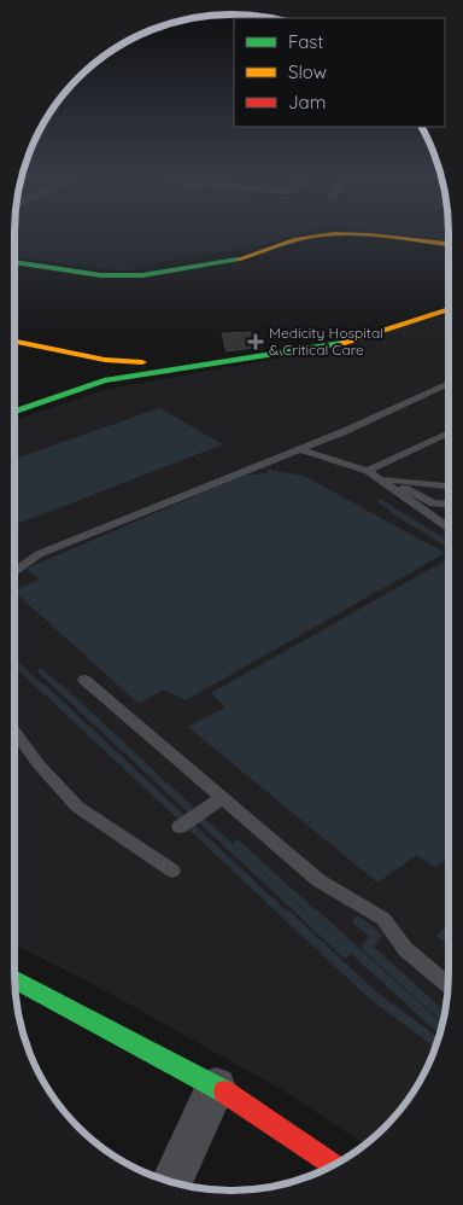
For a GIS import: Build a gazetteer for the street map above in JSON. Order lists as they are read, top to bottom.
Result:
{
  "places": {
    "health": ["Medicity Hospital & Critical Care"]
  },
  "legend": ["Fast", "Slow", "Jam"]
}
